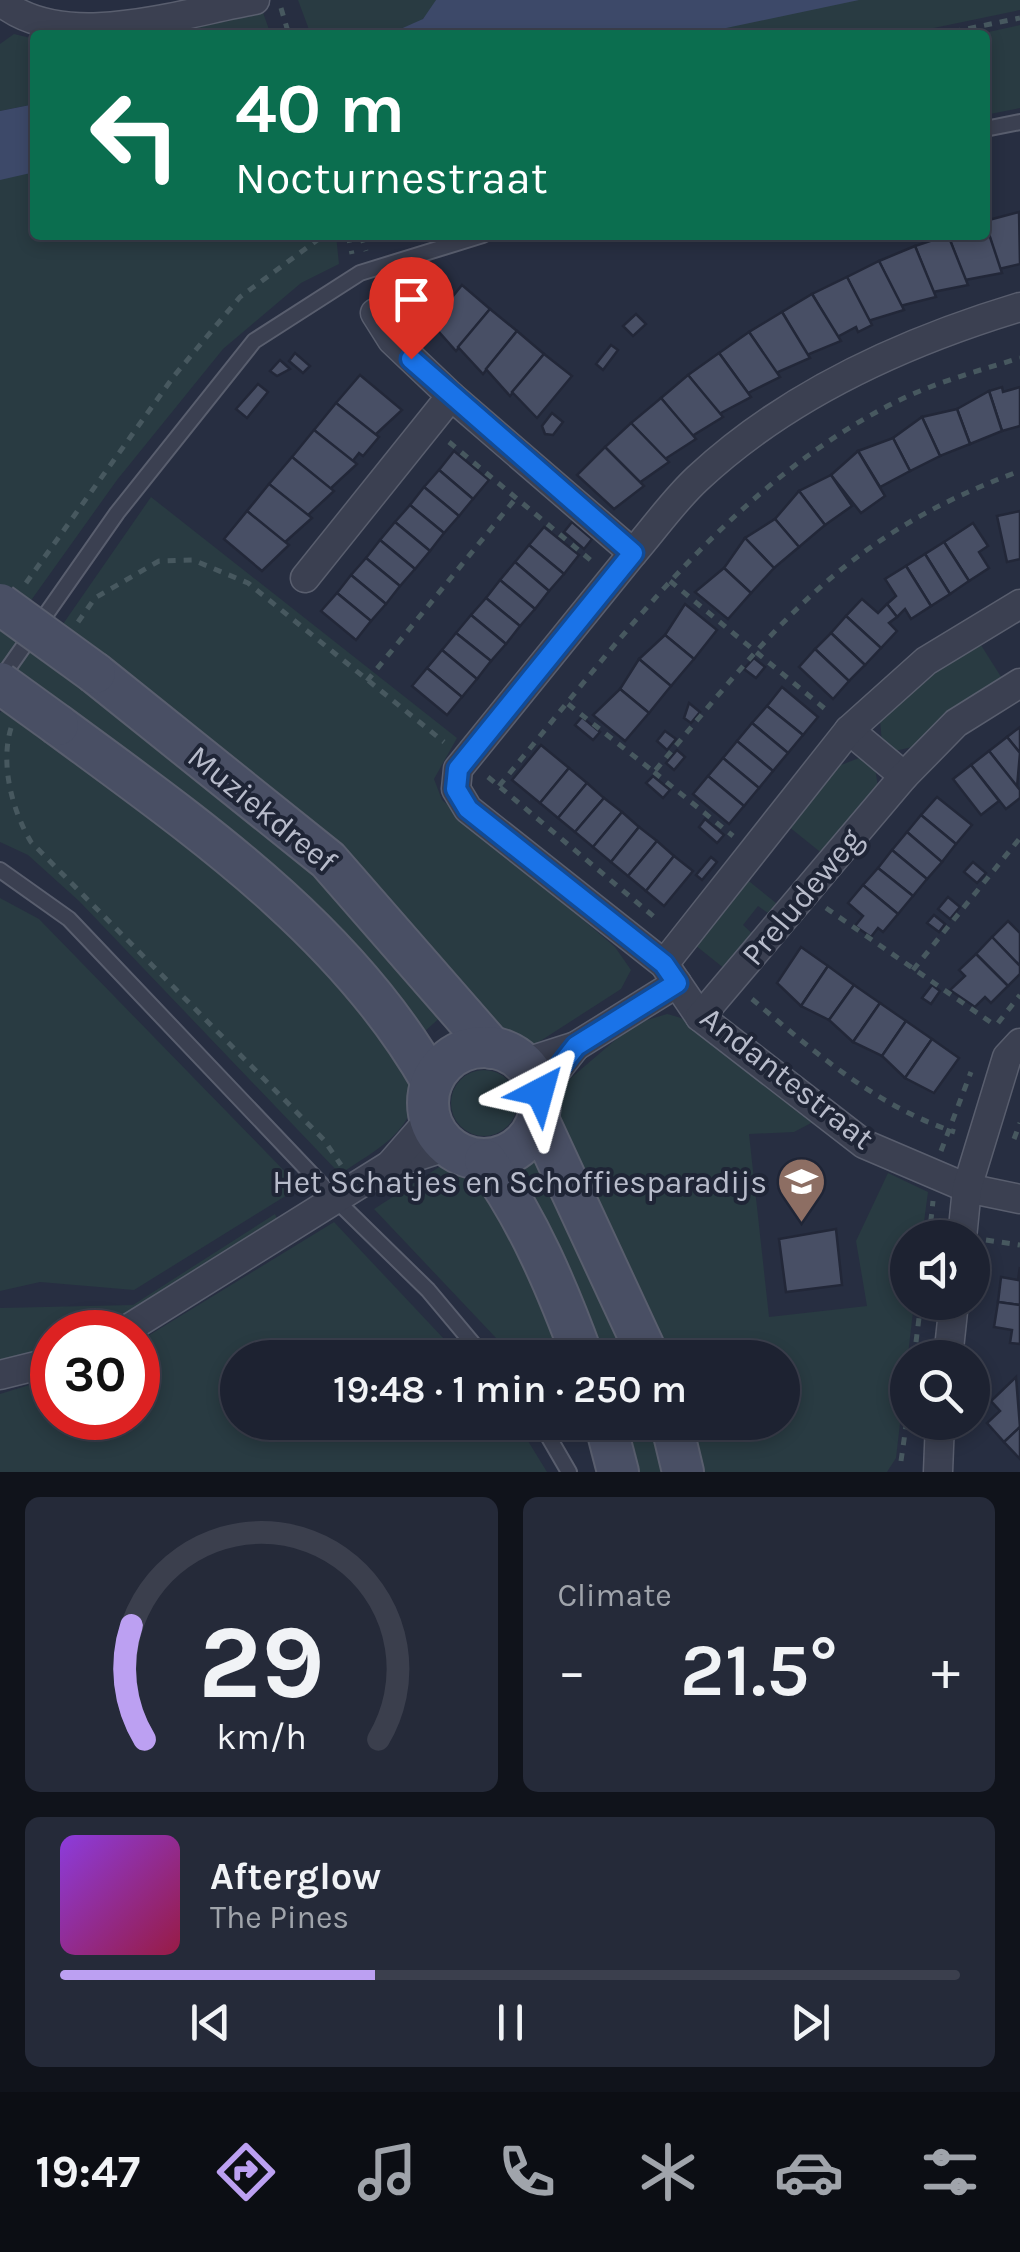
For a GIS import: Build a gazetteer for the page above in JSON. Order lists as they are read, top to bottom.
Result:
{
  "streets": {
    "main road": ["Muziekdreef"],
    "street": ["Preludeweg", "Andantestraat"]
  },
  "crossings": [
    ["Muziekdreef", "Preludeweg"],
    ["Preludeweg", "Andantestraat"]
  ],
  "places": {
    "school or university": ["Het Schatjes en Schoffiesparadijs"]
  },
  "page": {
    "turn": ["40 m", "Nocturnestraat"],
    "limit": "30",
    "trip": "19:48 · 1 min · 250 m",
    "tile": "Climate",
    "heat": ["−", "21.5°", "+"],
    "song": ["Afterglow", "The Pines"],
    "tabs": "19:47",
    "gauge": ["29", "km/h"]
  }
}
